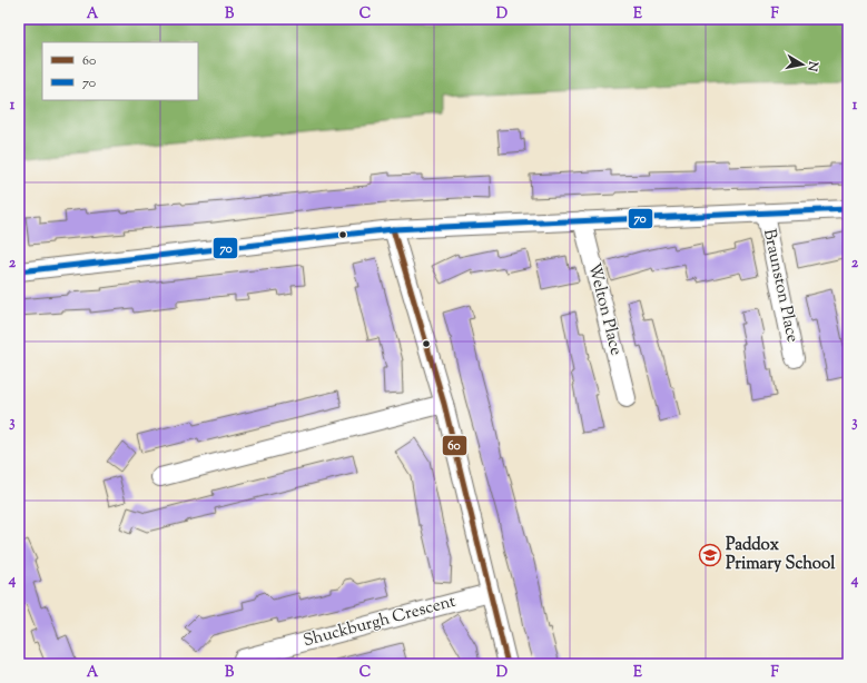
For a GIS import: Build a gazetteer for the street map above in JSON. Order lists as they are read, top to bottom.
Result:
{
  "streets": {
    "street": ["Braunston Place", "Welton Place", "Shuckburgh Crescent"]
  },
  "places": {
    "school or university": ["Paddox Primary School"]
  },
  "lines": ["transit line 70", "transit line 60"],
  "legend": ["60", "70"],
  "north": "right",
  "grid": {
    "columns": [
      "A",
      "B",
      "C",
      "D",
      "E",
      "F"
    ],
    "rows": [
      "1",
      "2",
      "3",
      "4"
    ]
  }
}
